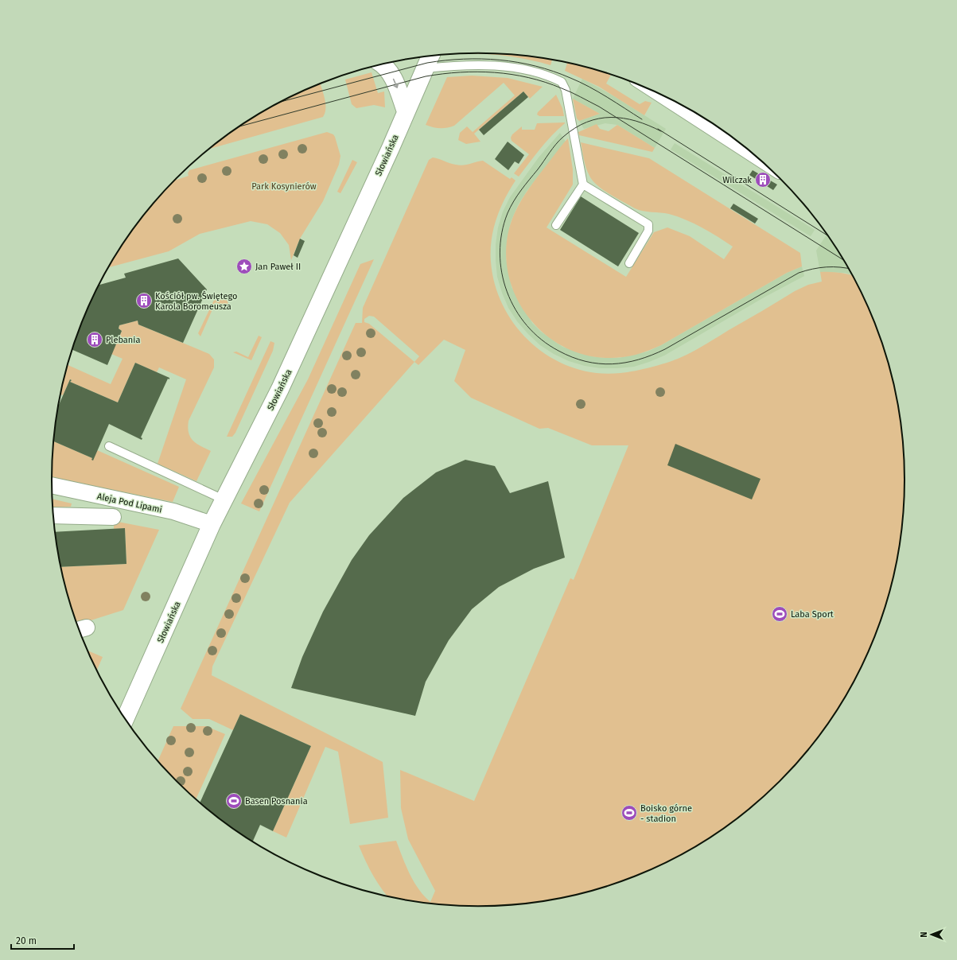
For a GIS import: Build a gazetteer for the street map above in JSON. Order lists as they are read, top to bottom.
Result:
{
  "streets": {
    "street": ["Słowiańska", "Aleja Pod Lipami"]
  },
  "crossings": [
    ["Słowiańska", "Aleja Pod Lipami"]
  ],
  "parks": ["Park Kosynierów"],
  "places": {
    "building": ["Wilczak", "Kościół pw. Świętego Karola Boromeusza", "Plebania"],
    "place": ["Jan Paweł II"],
    "sports": ["Laba Sport", "Basen Posnania", "Boisko górne - stadion"]
  },
  "scale_bar": "20 m",
  "north": "left"
}
